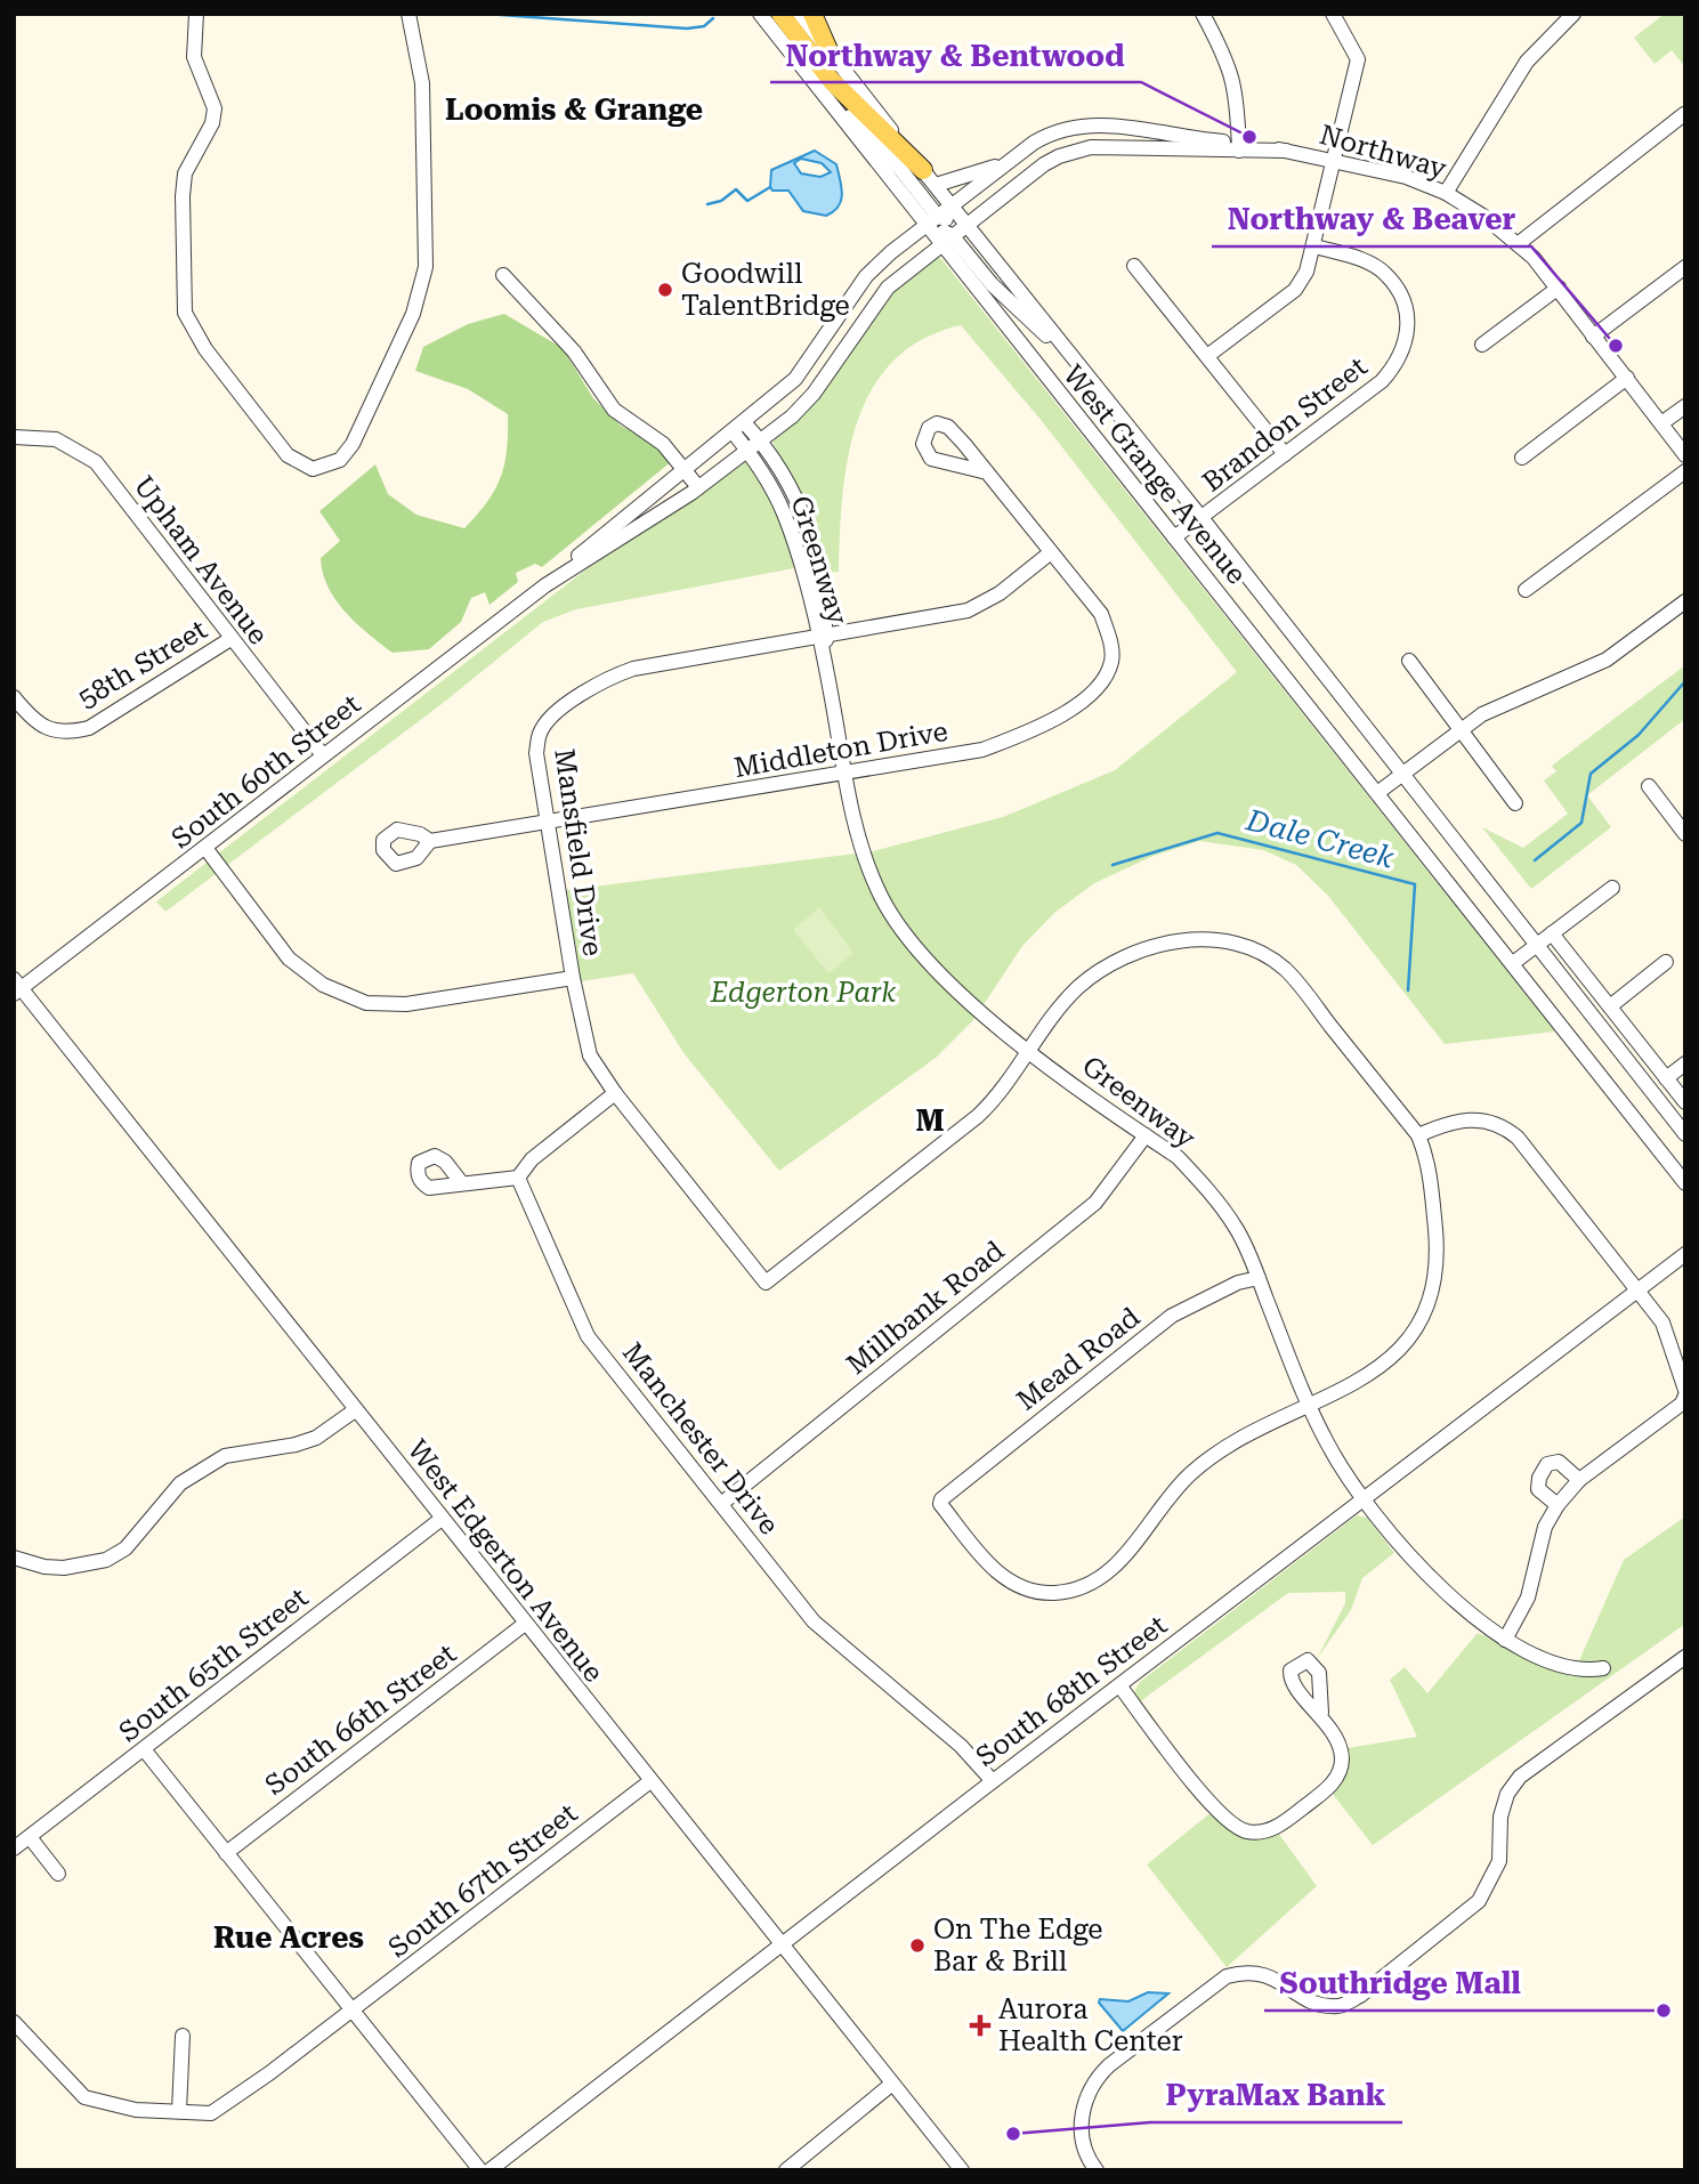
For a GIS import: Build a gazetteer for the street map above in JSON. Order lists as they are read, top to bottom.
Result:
{
  "streets": {
    "street": [
      "Northway",
      "Brandon Street",
      "West Grange Avenue",
      "Upham Avenue",
      "Greenway",
      "58th Street",
      "Middleton Drive",
      "South 60th Street",
      "Mansfield Drive",
      "Millbank Road",
      "Mead Road",
      "Manchester Drive",
      "West Edgerton Avenue",
      "South 65th Street",
      "South 68th Street",
      "South 66th Street",
      "South 67th Street"
    ]
  },
  "crossings": [
    ["Northway", "West Grange Avenue"],
    ["Northway", "South 60th Street"],
    ["Brandon Street", "West Grange Avenue"],
    ["West Grange Avenue", "South 60th Street"],
    ["Upham Avenue", "58th Street"],
    ["Upham Avenue", "South 60th Street"],
    ["Greenway", "Middleton Drive"],
    ["Greenway", "South 60th Street"],
    ["Greenway", "Mansfield Drive"],
    ["Greenway", "Millbank Road"],
    ["Greenway", "Mead Road"],
    ["Greenway", "South 68th Street"],
    ["Middleton Drive", "Mansfield Drive"],
    ["South 60th Street", "West Edgerton Avenue"],
    ["Millbank Road", "Manchester Drive"],
    ["Manchester Drive", "South 68th Street"],
    ["West Edgerton Avenue", "South 65th Street"],
    ["West Edgerton Avenue", "South 68th Street"],
    ["West Edgerton Avenue", "South 66th Street"],
    ["West Edgerton Avenue", "South 67th Street"]
  ],
  "districts": ["Loomis & Grange", "M", "Rue Acres"],
  "water": ["Dale Creek"],
  "parks": ["Edgerton Park"],
  "places": {
    "other": [
      "Northway & Bentwood",
      "Goodwill TalentBridge",
      "Northway & Beaver",
      "On The Edge Bar & Brill",
      "Southridge Mall",
      "PyraMax Bank"
    ],
    "health": ["Aurora Health Center"]
  }
}
